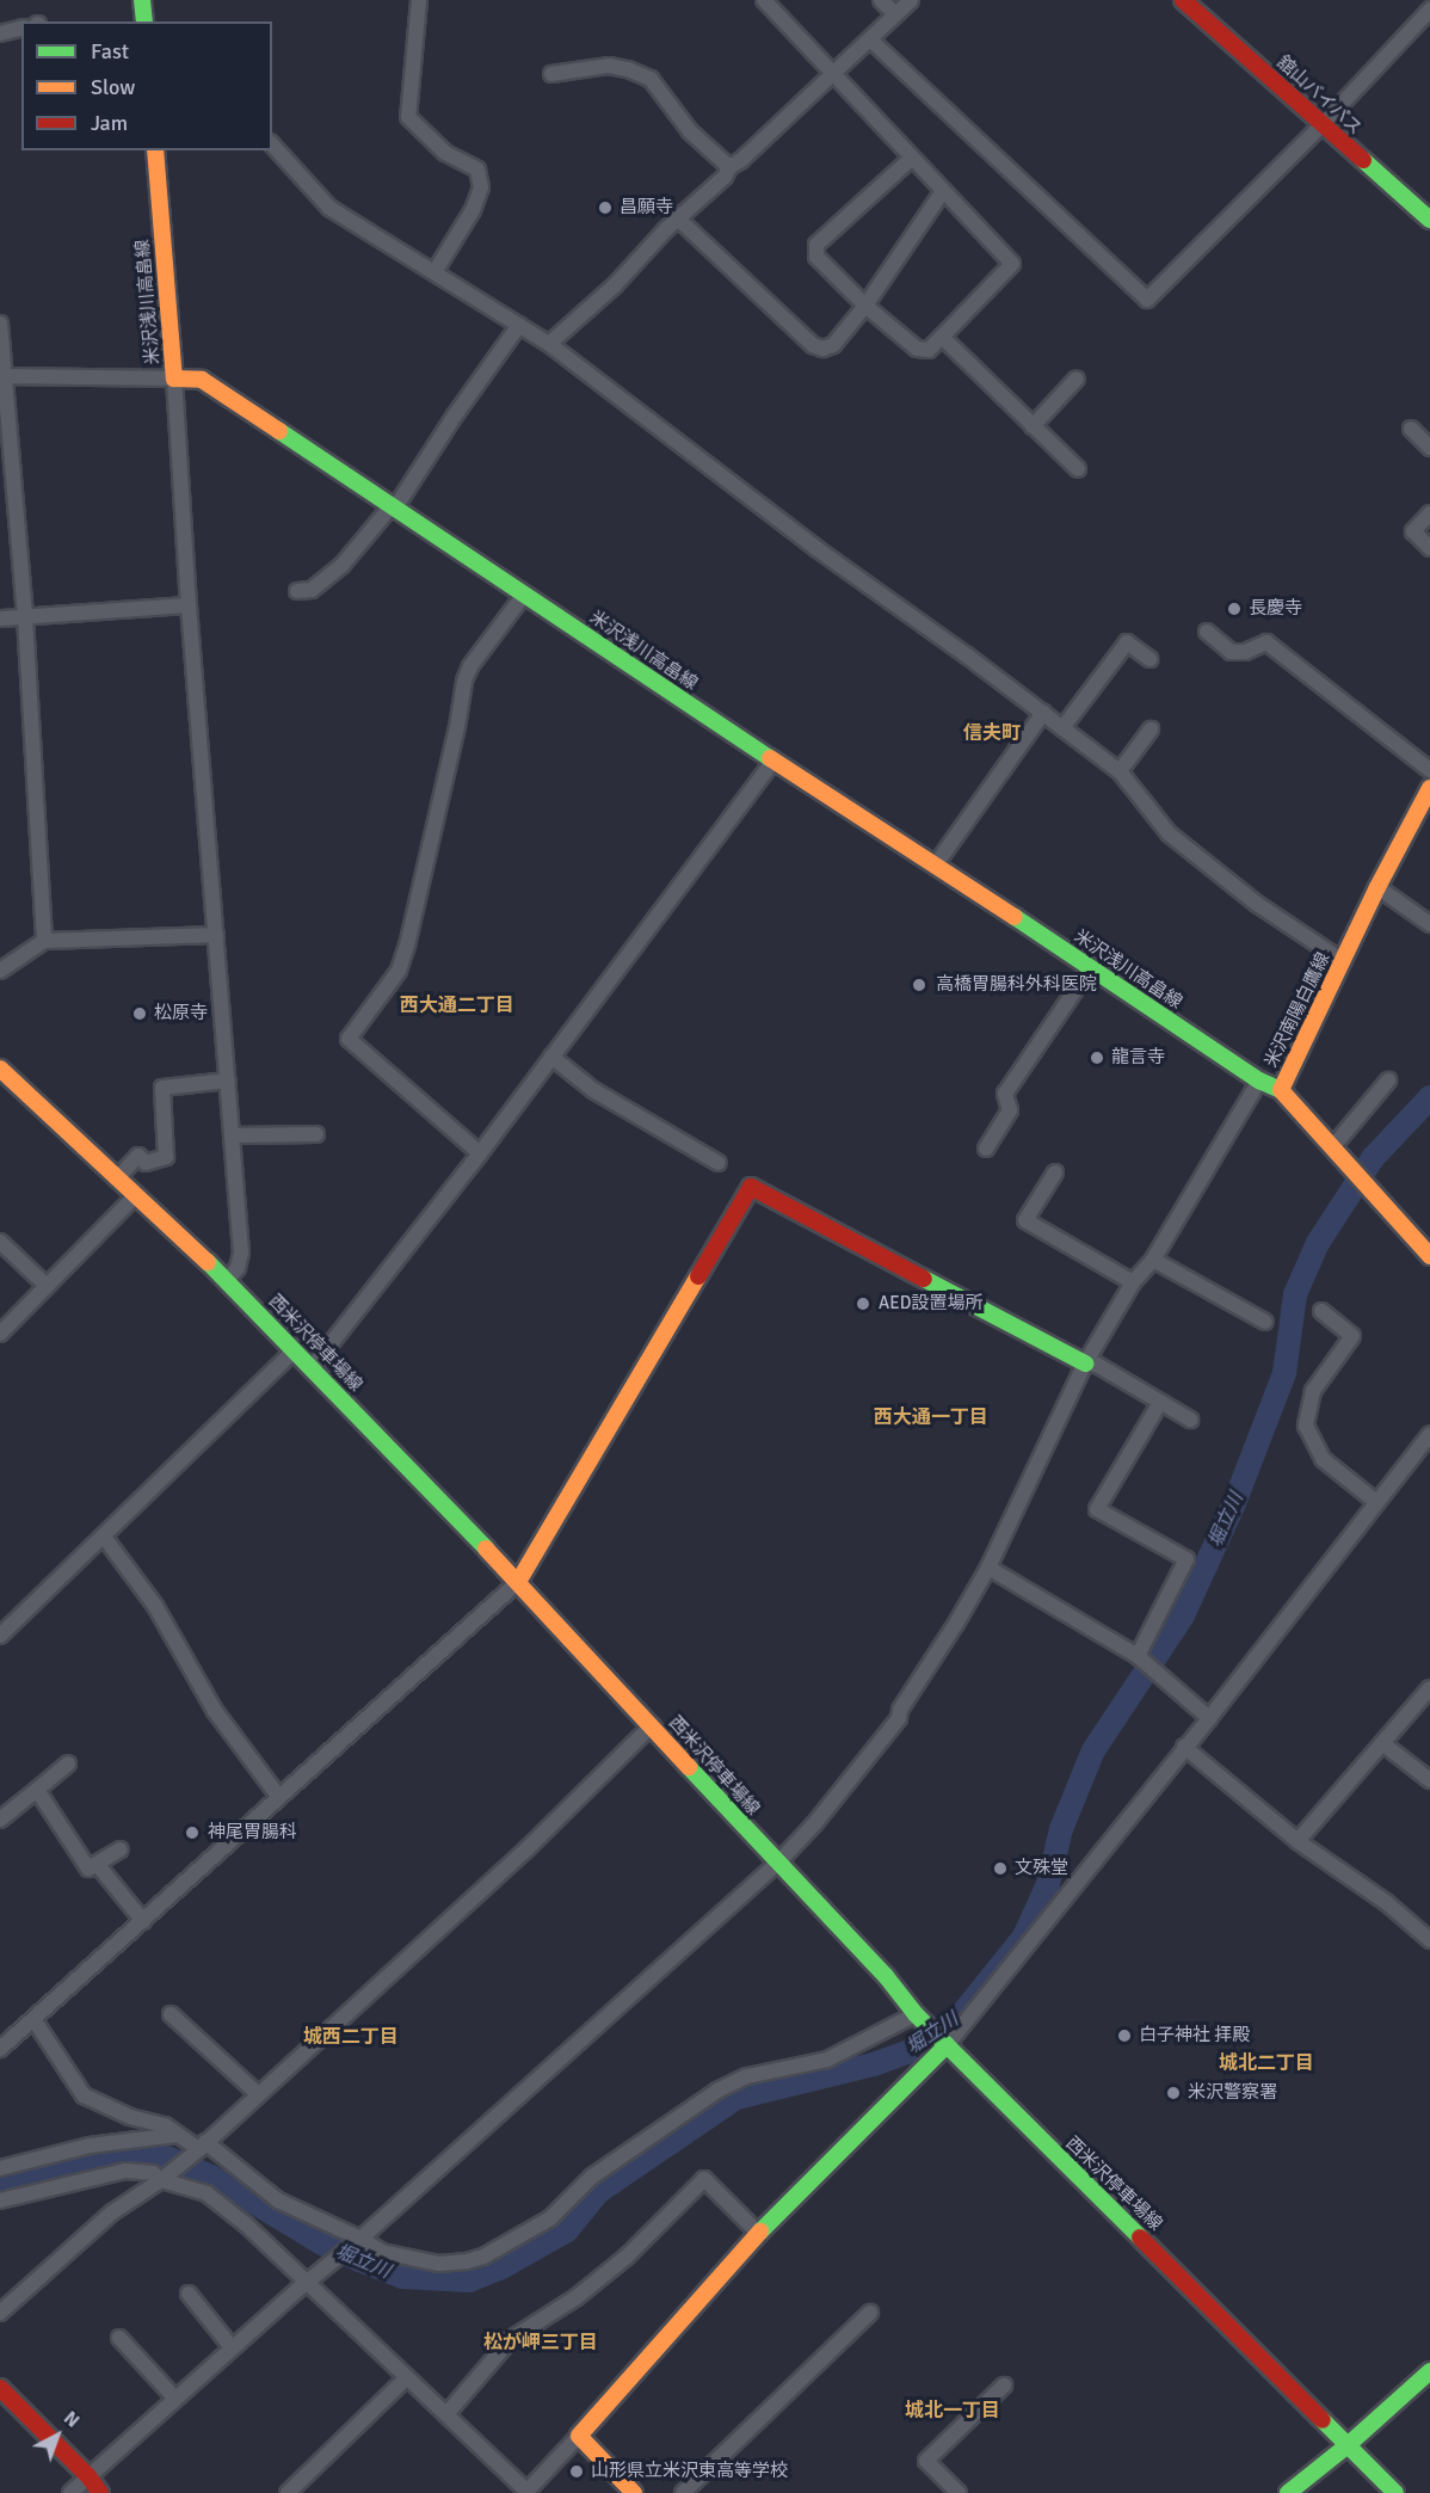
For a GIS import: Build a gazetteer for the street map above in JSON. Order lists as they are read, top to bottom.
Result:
{
  "streets": {
    "main road": [
      "舘山バイパス",
      "米沢浅川高畠線",
      "米沢南陽白鷹線",
      "西米沢停車場線"
    ]
  },
  "crossings": [
    ["米沢浅川高畠線", "米沢南陽白鷹線"]
  ],
  "districts": [
    "信夫町",
    "西大通二丁目",
    "西大通一丁目",
    "城西二丁目",
    "城北二丁目",
    "松が岬三丁目",
    "城北一丁目"
  ],
  "water": ["堀立川"],
  "places": [
    "昌願寺",
    "長慶寺",
    "高橋胃腸科外科医院",
    "松原寺",
    "龍言寺",
    "AED設置場所",
    "神尾胃腸科",
    "文殊堂",
    "白子神社 拝殿",
    "米沢警察署",
    "山形県立米沢東高等学校"
  ],
  "legend": ["Fast", "Slow", "Jam"],
  "north": "top right"
}
